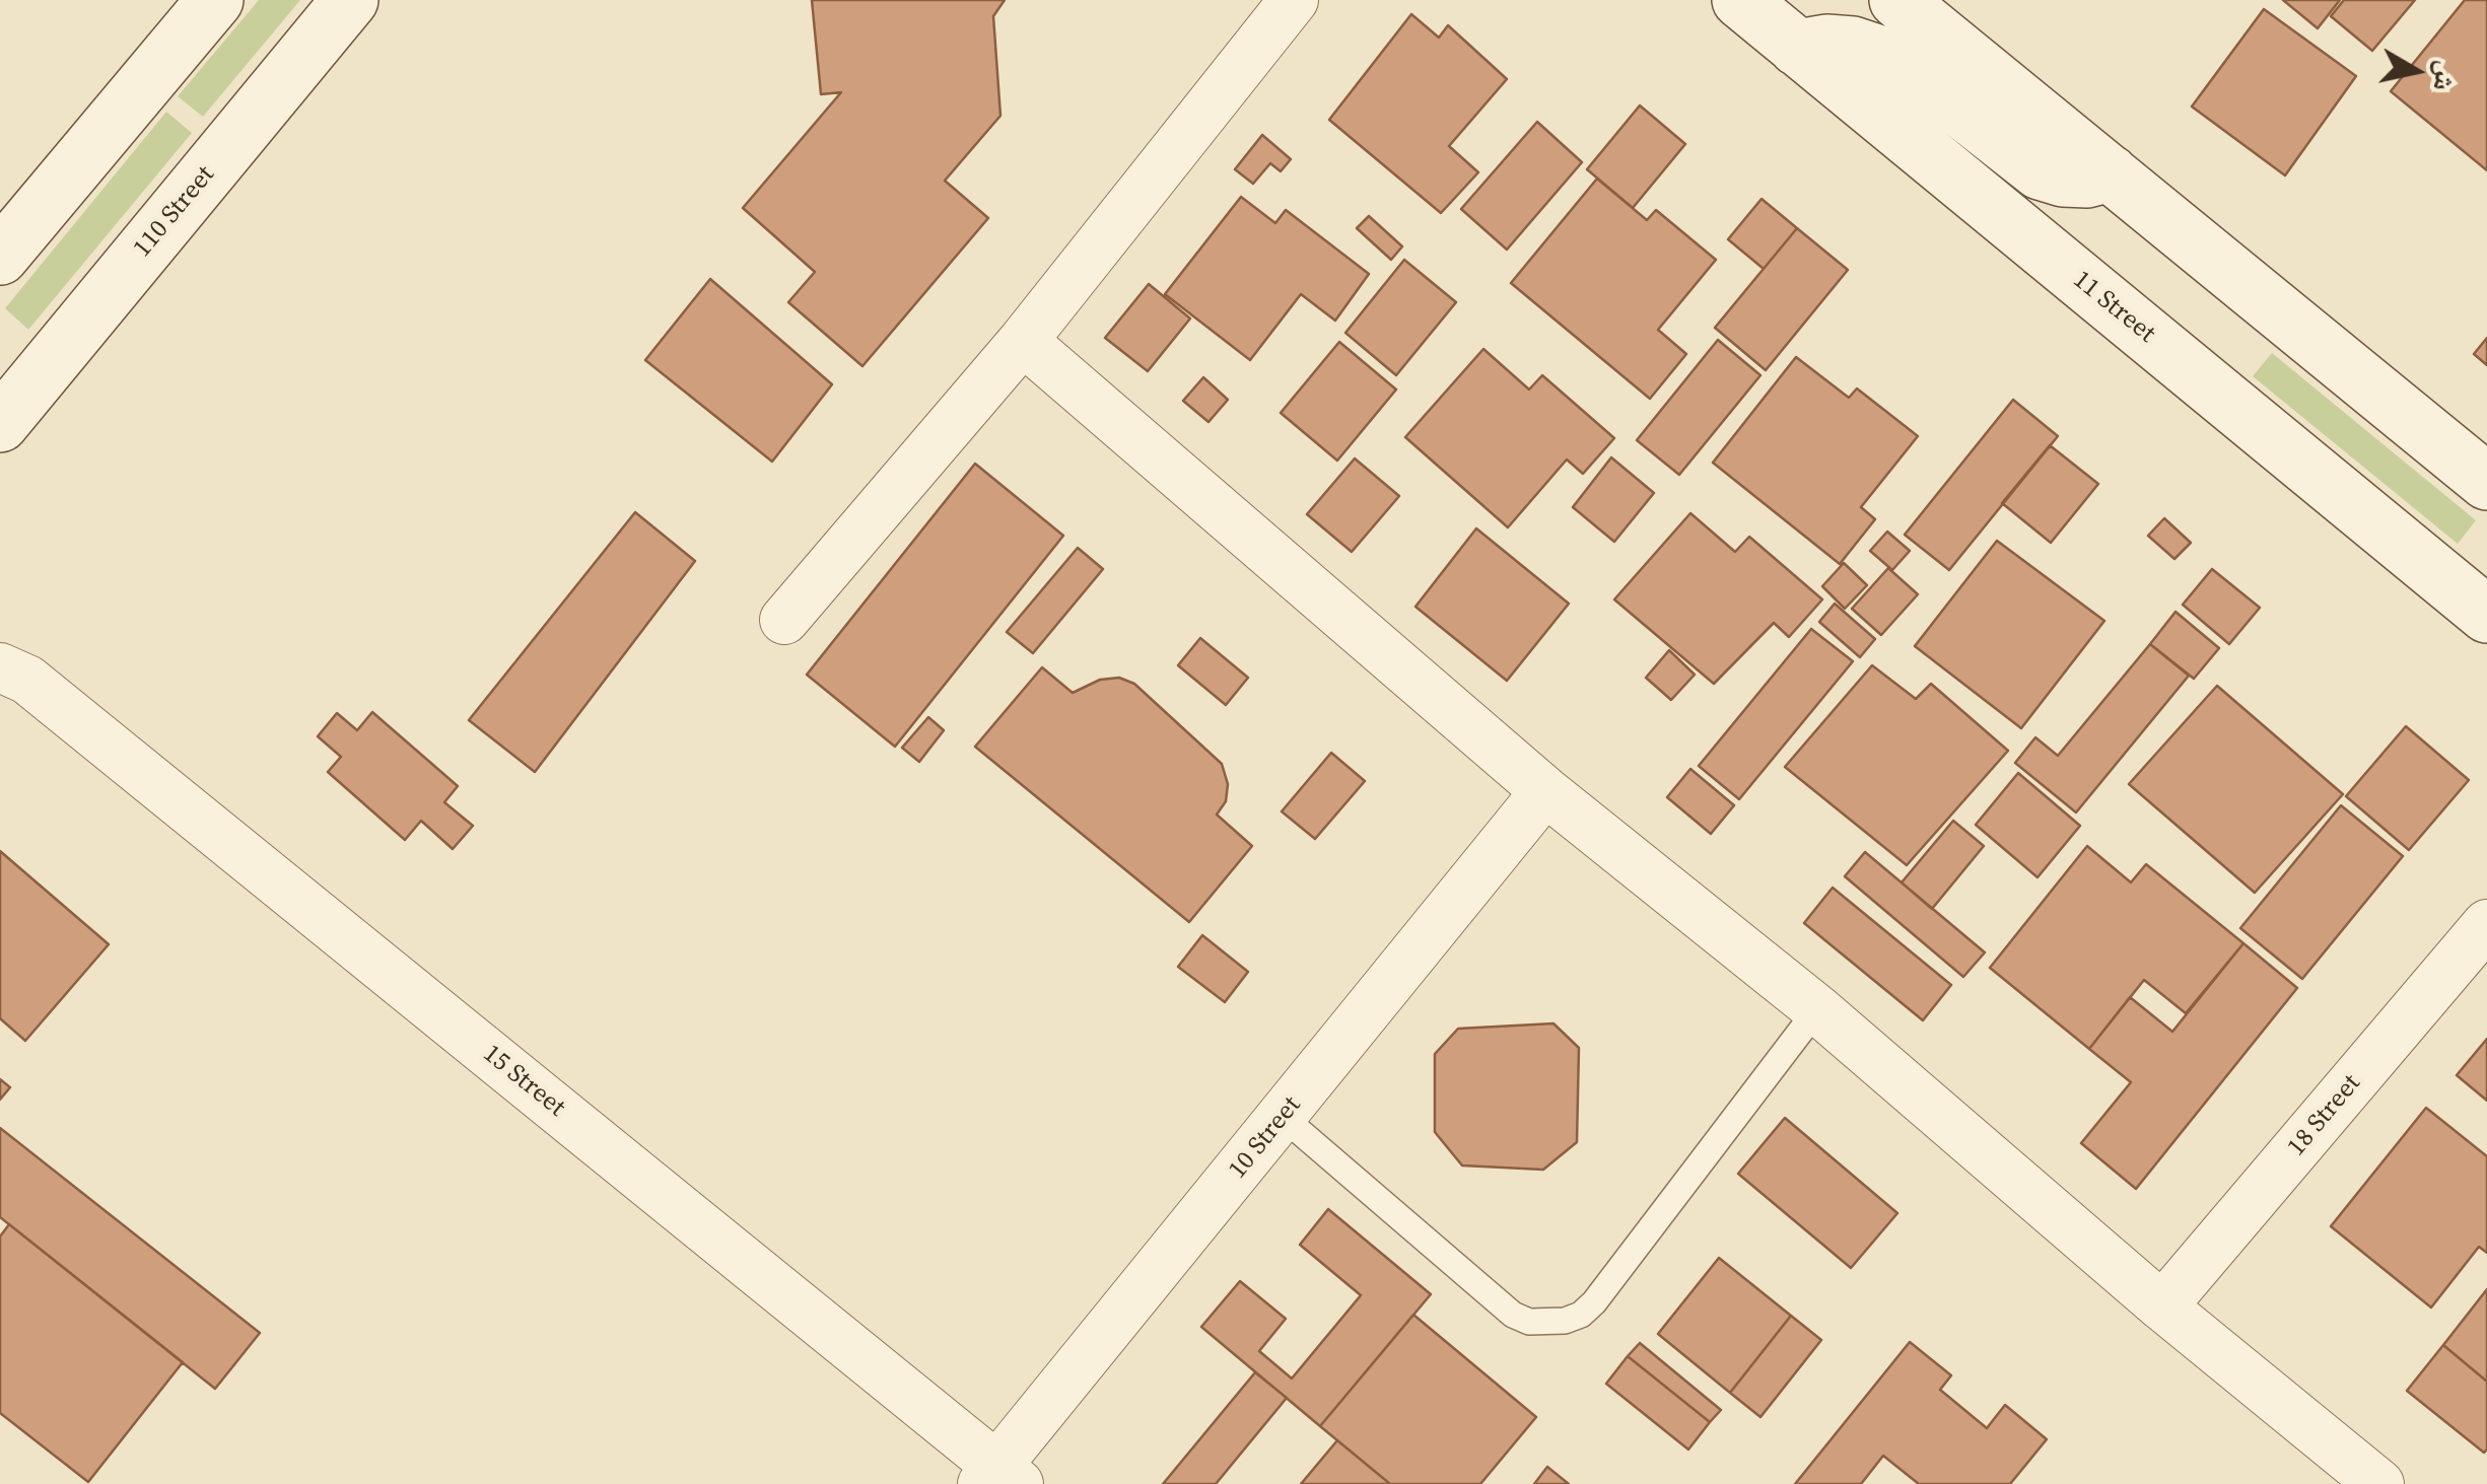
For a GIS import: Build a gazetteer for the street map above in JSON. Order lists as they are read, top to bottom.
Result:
{
  "streets": {
    "street": [
      "110 Street",
      "11 Street",
      "15 Street",
      "18 Street",
      "10 Street"
    ]
  },
  "crossings": [
    ["15 Street", "10 Street"]
  ],
  "north": "right"
}
